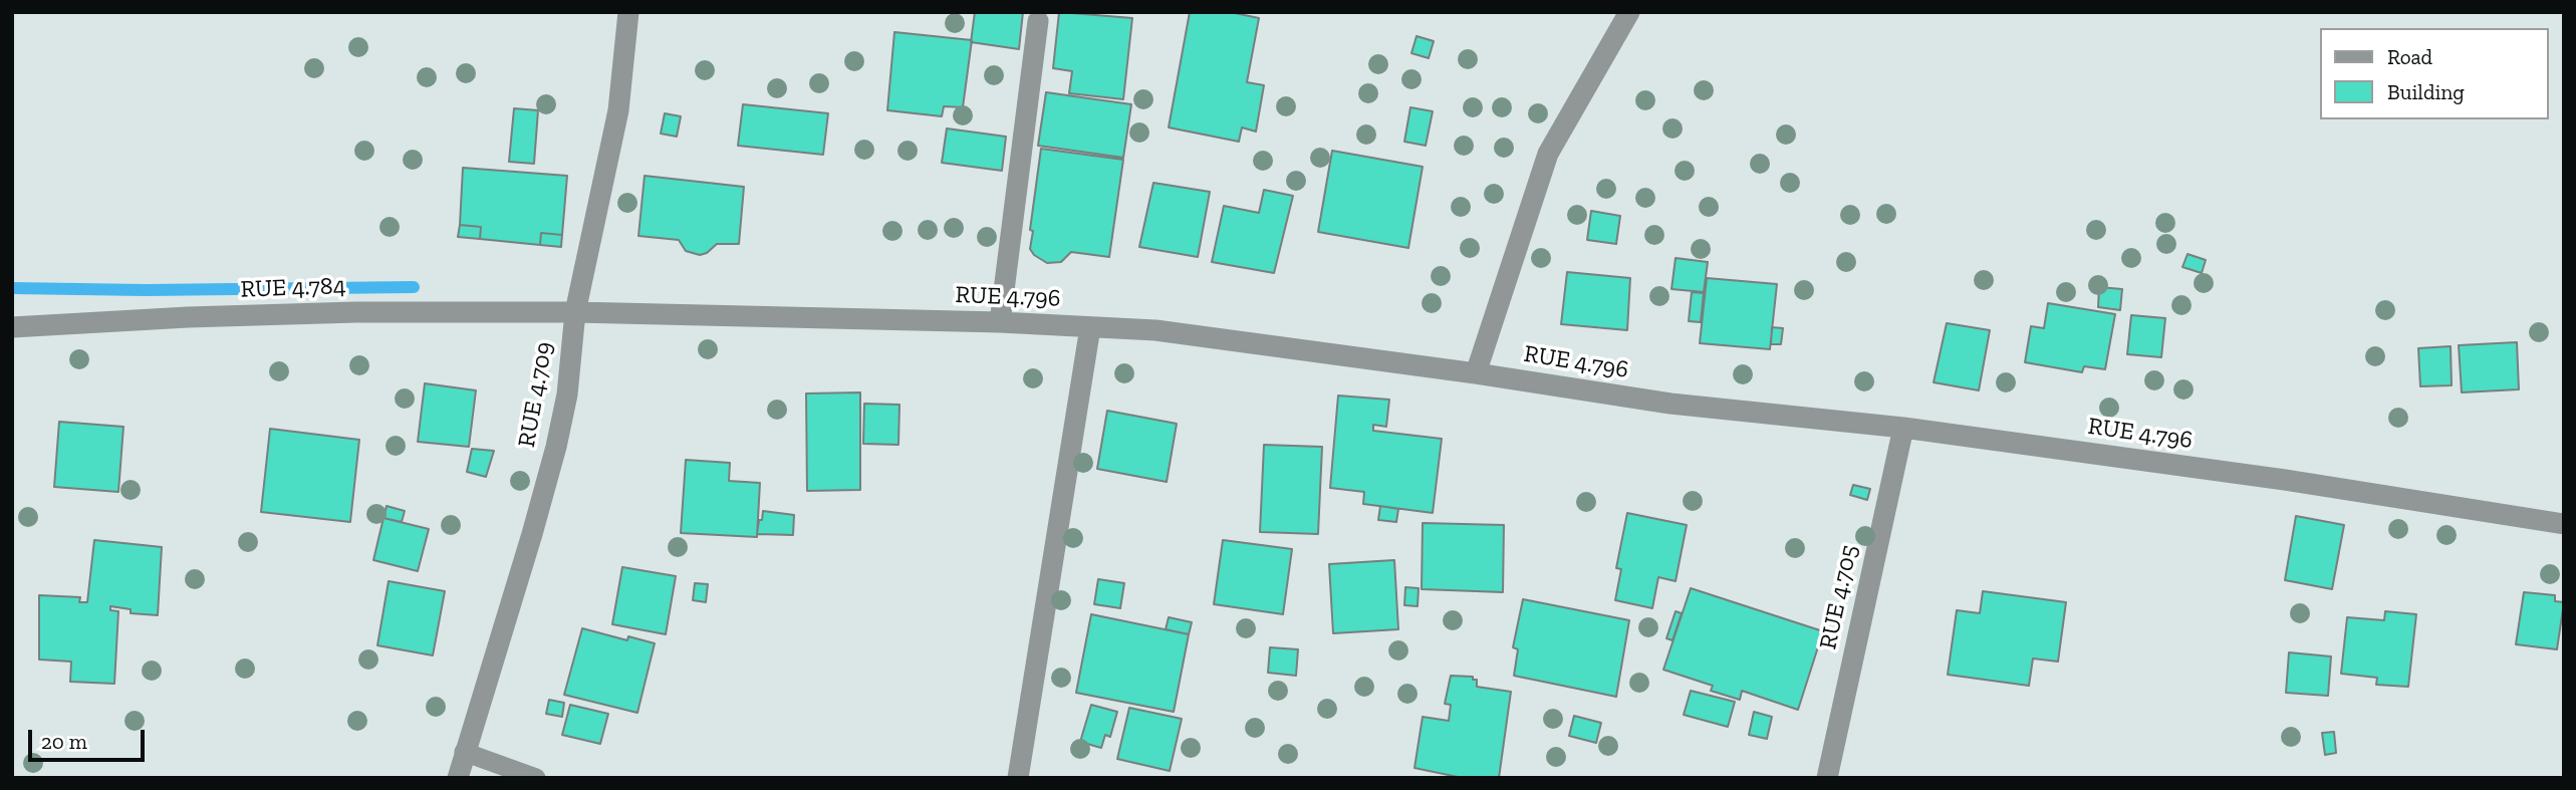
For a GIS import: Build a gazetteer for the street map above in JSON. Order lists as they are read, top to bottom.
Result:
{
  "streets": {
    "street": [
      "RUE 4.784",
      "RUE 4.796",
      "RUE 4.709",
      "RUE 4.705"
    ]
  },
  "crossings": [
    ["RUE 4.784", "RUE 4.796"],
    ["RUE 4.784", "RUE 4.709"],
    ["RUE 4.796", "RUE 4.709"],
    ["RUE 4.796", "RUE 4.705"]
  ],
  "legend": ["Road", "Building"],
  "scale_bar": "20 m"
}
